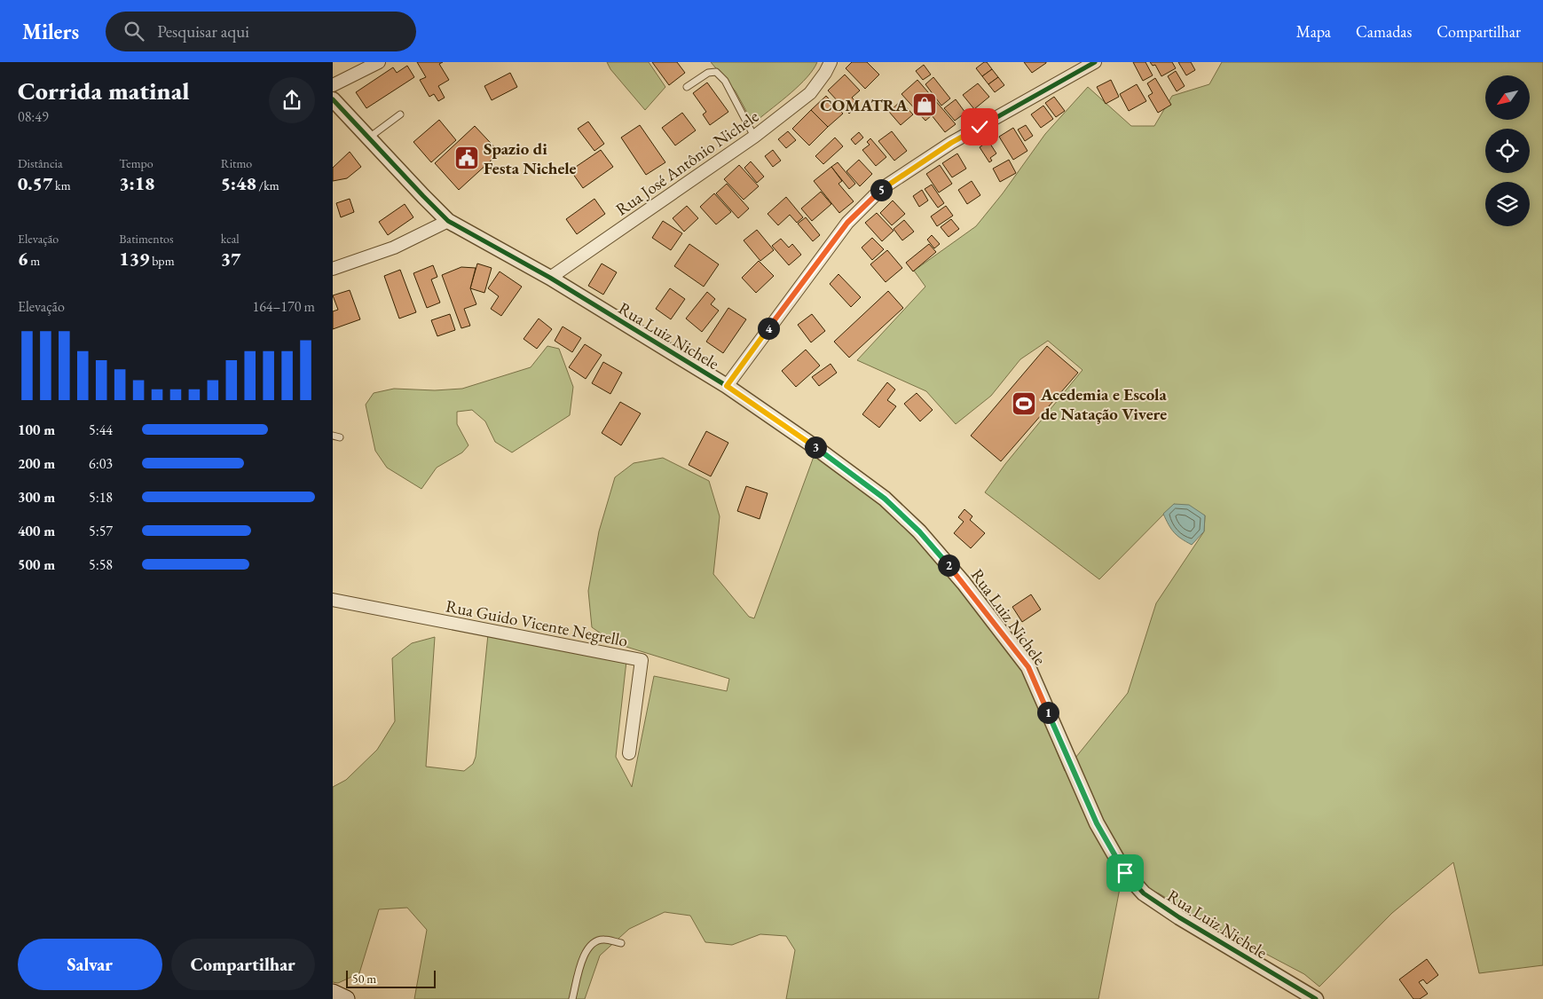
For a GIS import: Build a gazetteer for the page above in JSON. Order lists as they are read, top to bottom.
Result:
{
  "streets": {
    "street": ["Rua José Antônio Nichele", "Rua Luiz Nichele", "Rua Guido Vicente Negrello"]
  },
  "crossings": [
    ["Rua José Antônio Nichele", "Rua Luiz Nichele"]
  ],
  "places": {
    "shop": ["COMATRA"],
    "public building": ["Spazio di Festa Nichele"],
    "sports": ["Acedemia e Escola de Natação Vivere"]
  },
  "scale_bar": "50 m",
  "north": "bottom left",
  "page": {
    "header": "Milers",
    "search": "Pesquisar aqui",
    "nav": ["Mapa", "Camadas", "Compartilhar"],
    "heading": ["Corrida matinal", "08:49"],
    "stats": [
      ["Distância", "0.57 km"],
      ["Tempo", "3:18"],
      ["Ritmo", "5:48 /km"],
      ["Elevação", "6 m"],
      ["Batimentos", "139 bpm"],
      ["kcal", "37"]
    ],
    "pins": [
      "5",
      "4",
      "3",
      "2",
      "1"
    ],
    "chart": ["Elevação", "164–170 m"],
    "list": [
      {
        "name": "100 m",
        "note": "5:44"
      },
      {
        "name": "200 m",
        "note": "6:03"
      },
      {
        "name": "300 m",
        "note": "5:18"
      },
      {
        "name": "400 m",
        "note": "5:57"
      },
      {
        "name": "500 m",
        "note": "5:58"
      }
    ],
    "buttons": ["Salvar", "Compartilhar"],
    "scale": "50 m"
  }
}
